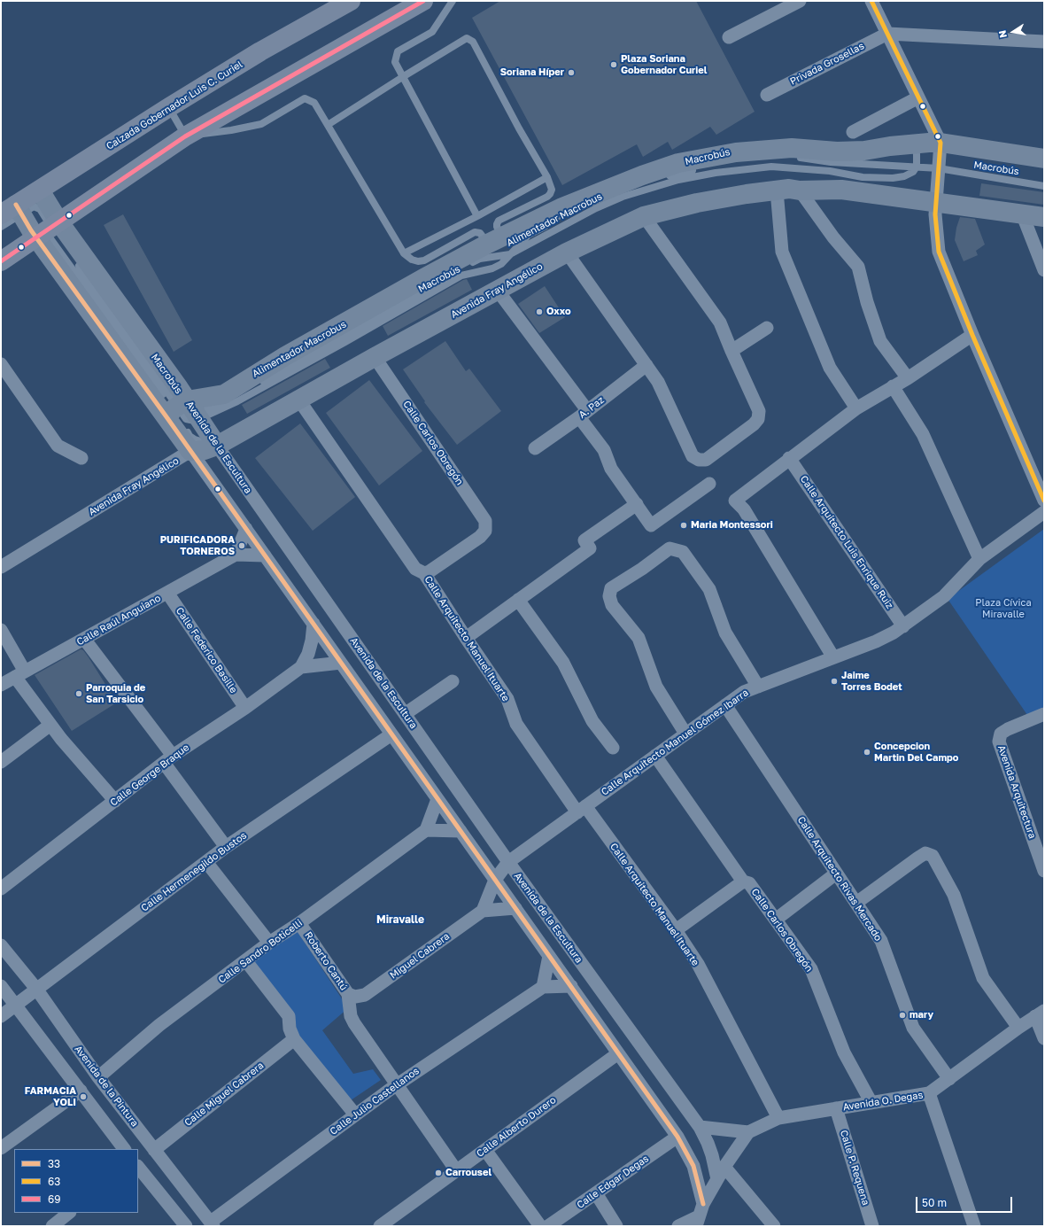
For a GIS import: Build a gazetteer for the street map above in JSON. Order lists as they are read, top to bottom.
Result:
{
  "streets": {
    "main road": ["Calzada Gobernador Luis C. Curiel"],
    "street": [
      "Privada Grosellas",
      "Avenida Fray Angélico",
      "A. Paz",
      "Calle Carlos Obregón",
      "Avenida de la Escultura",
      "Calle Arquitecto Luis Enrique Ruiz",
      "Calle Raúl Anguiano",
      "Calle Arquitecto Manuel Ituarte",
      "Calle Federico Basille",
      "Calle Arquitecto Manuel Gómez Ibarra",
      "Calle George Braque",
      "Avenida Arquitectura",
      "Calle Hermenegildo Bustos",
      "Calle Arquitecto Rivas Mercado",
      "Calle Sandro Boticelli",
      "Miguel Cabrera",
      "Roberto Cantú",
      "Avenida de la Pintura",
      "Calle Miguel Cabrera",
      "Calle Julio Castellanos",
      "Avenida O. Degas",
      "Calle Alberto Durero",
      "Calle P. Requena",
      "Calle Edgar Degas"
    ],
    "lane": ["Macrobús", "Alimentador Macrobus"]
  },
  "crossings": [
    ["Calzada Gobernador Luis C. Curiel", "Avenida de la Escultura"],
    ["Macrobús", "Alimentador Macrobus"],
    ["Macrobús", "Avenida Fray Angélico"],
    ["Macrobús", "Avenida de la Escultura"],
    ["Alimentador Macrobus", "Avenida de la Escultura"],
    ["Avenida Fray Angélico", "Calle Carlos Obregón"],
    ["Avenida Fray Angélico", "Avenida de la Escultura"],
    ["Avenida Fray Angélico", "Calle Arquitecto Manuel Ituarte"],
    ["Calle Carlos Obregón", "Calle Arquitecto Manuel Ituarte"],
    ["Calle Carlos Obregón", "Calle Arquitecto Manuel Gómez Ibarra"],
    ["Calle Carlos Obregón", "Avenida O. Degas"],
    ["Avenida de la Escultura", "Calle Arquitecto Manuel Gómez Ibarra"],
    ["Avenida de la Escultura", "Calle George Braque"],
    ["Avenida de la Escultura", "Calle Hermenegildo Bustos"],
    ["Avenida de la Escultura", "Calle Alberto Durero"],
    ["Avenida de la Escultura", "Calle Edgar Degas"],
    ["Calle Arquitecto Luis Enrique Ruiz", "Calle Arquitecto Manuel Gómez Ibarra"],
    ["Calle Raúl Anguiano", "Calle Federico Basille"],
    ["Calle Arquitecto Manuel Ituarte", "Calle Arquitecto Manuel Gómez Ibarra"],
    ["Calle Arquitecto Manuel Ituarte", "Avenida O. Degas"],
    ["Calle Federico Basille", "Calle George Braque"],
    ["Calle Arquitecto Manuel Gómez Ibarra", "Calle Arquitecto Rivas Mercado"],
    ["Calle Hermenegildo Bustos", "Avenida de la Pintura"],
    ["Calle Arquitecto Rivas Mercado", "Avenida O. Degas"],
    ["Calle Sandro Boticelli", "Roberto Cantú"],
    ["Calle Sandro Boticelli", "Avenida de la Pintura"],
    ["Miguel Cabrera", "Roberto Cantú"],
    ["Avenida de la Pintura", "Calle Miguel Cabrera"],
    ["Avenida de la Pintura", "Calle Julio Castellanos"],
    ["Avenida O. Degas", "Calle P. Requena"]
  ],
  "districts": ["Miravalle"],
  "parks": ["Plaza Cívica Miravalle"],
  "places": [
    "Plaza Soriana Gobernador Curiel",
    "Soriana Híper",
    "Oxxo",
    "Maria Montessori",
    "PURIFICADORA TORNEROS",
    "Jaime Torres Bodet",
    "Parroquia de San Tarsicio",
    "Concepcion Martin Del Campo",
    "mary",
    "FARMACIA YOLI",
    "Carrousel"
  ],
  "lines": ["transit line 63", "transit line 69", "transit line 33"],
  "legend": ["33", "63", "69"],
  "scale_bar": "50 m",
  "north": "left"
}
